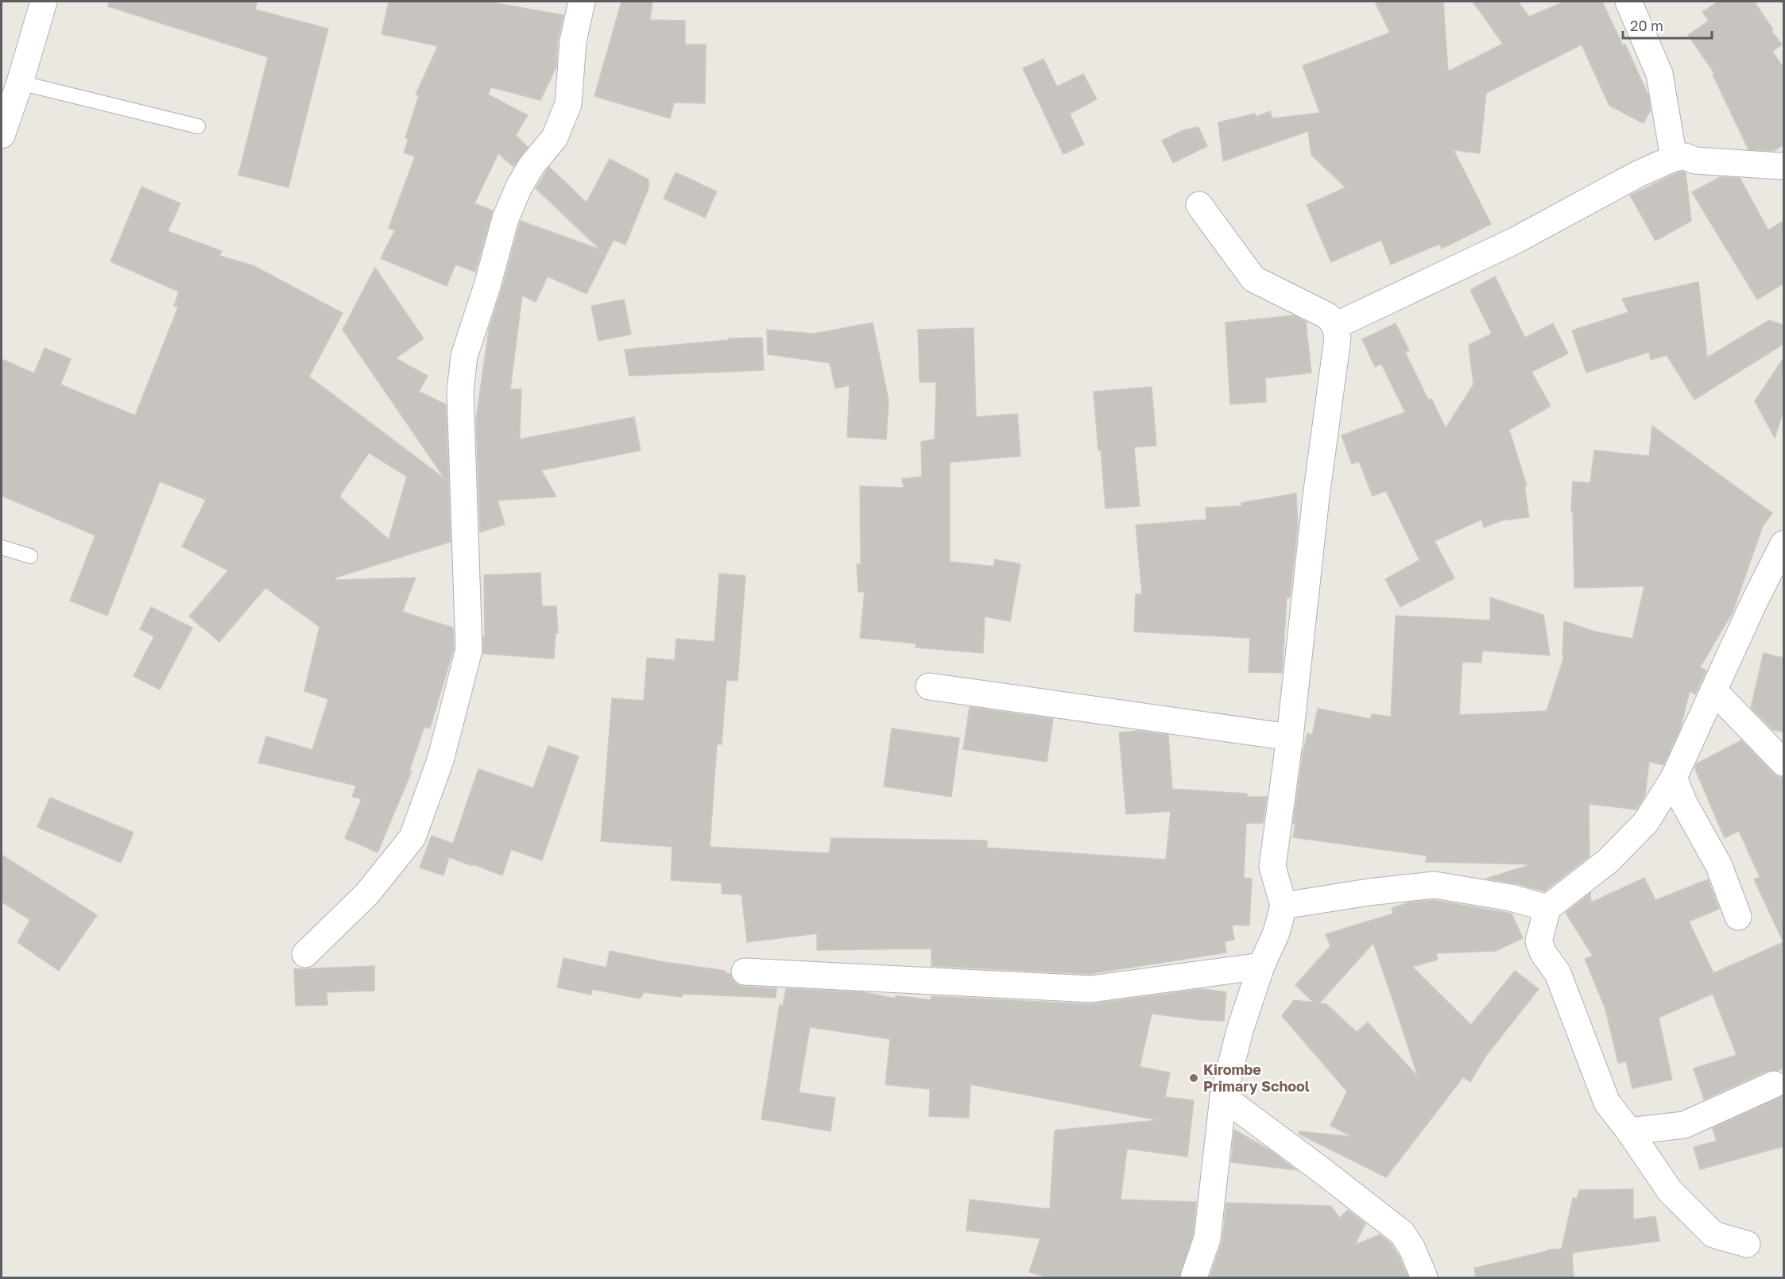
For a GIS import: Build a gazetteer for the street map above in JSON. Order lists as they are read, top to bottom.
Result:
{
  "places": ["Kirombe Primary School"],
  "scale_bar": "20 m"
}
